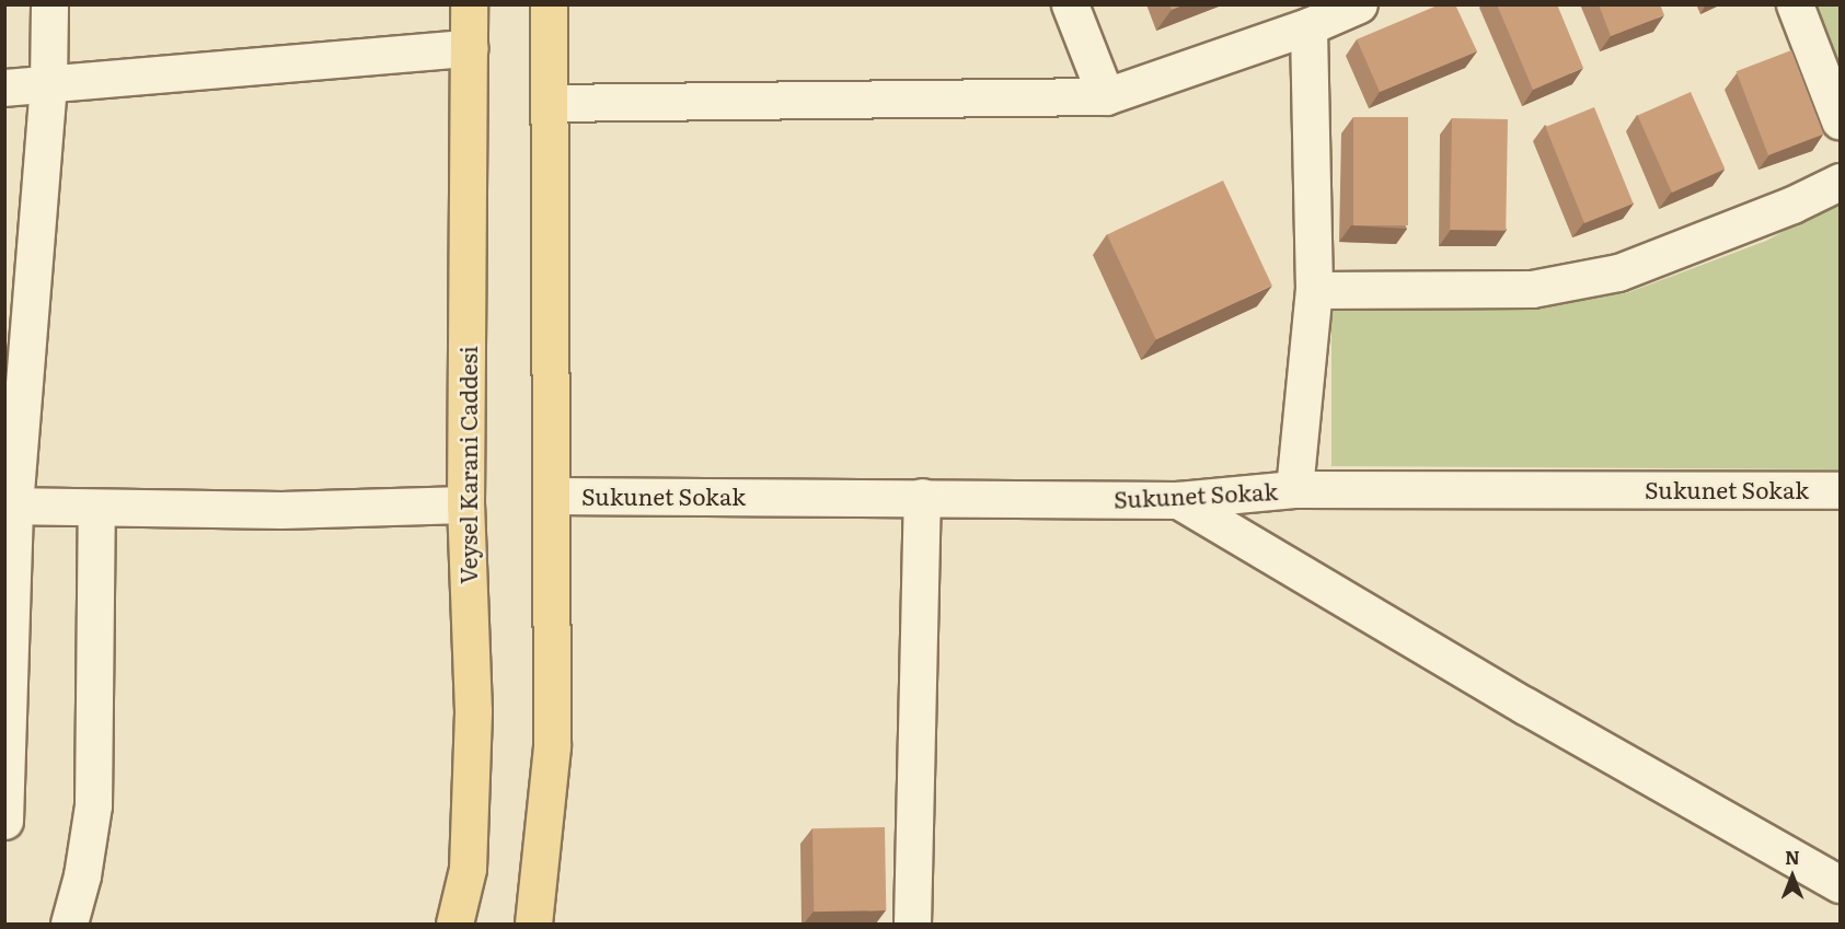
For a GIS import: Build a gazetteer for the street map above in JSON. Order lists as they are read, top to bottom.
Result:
{
  "streets": {
    "main road": ["Veysel Karani Caddesi"],
    "street": ["Sukunet Sokak"]
  },
  "north": "top"
}
